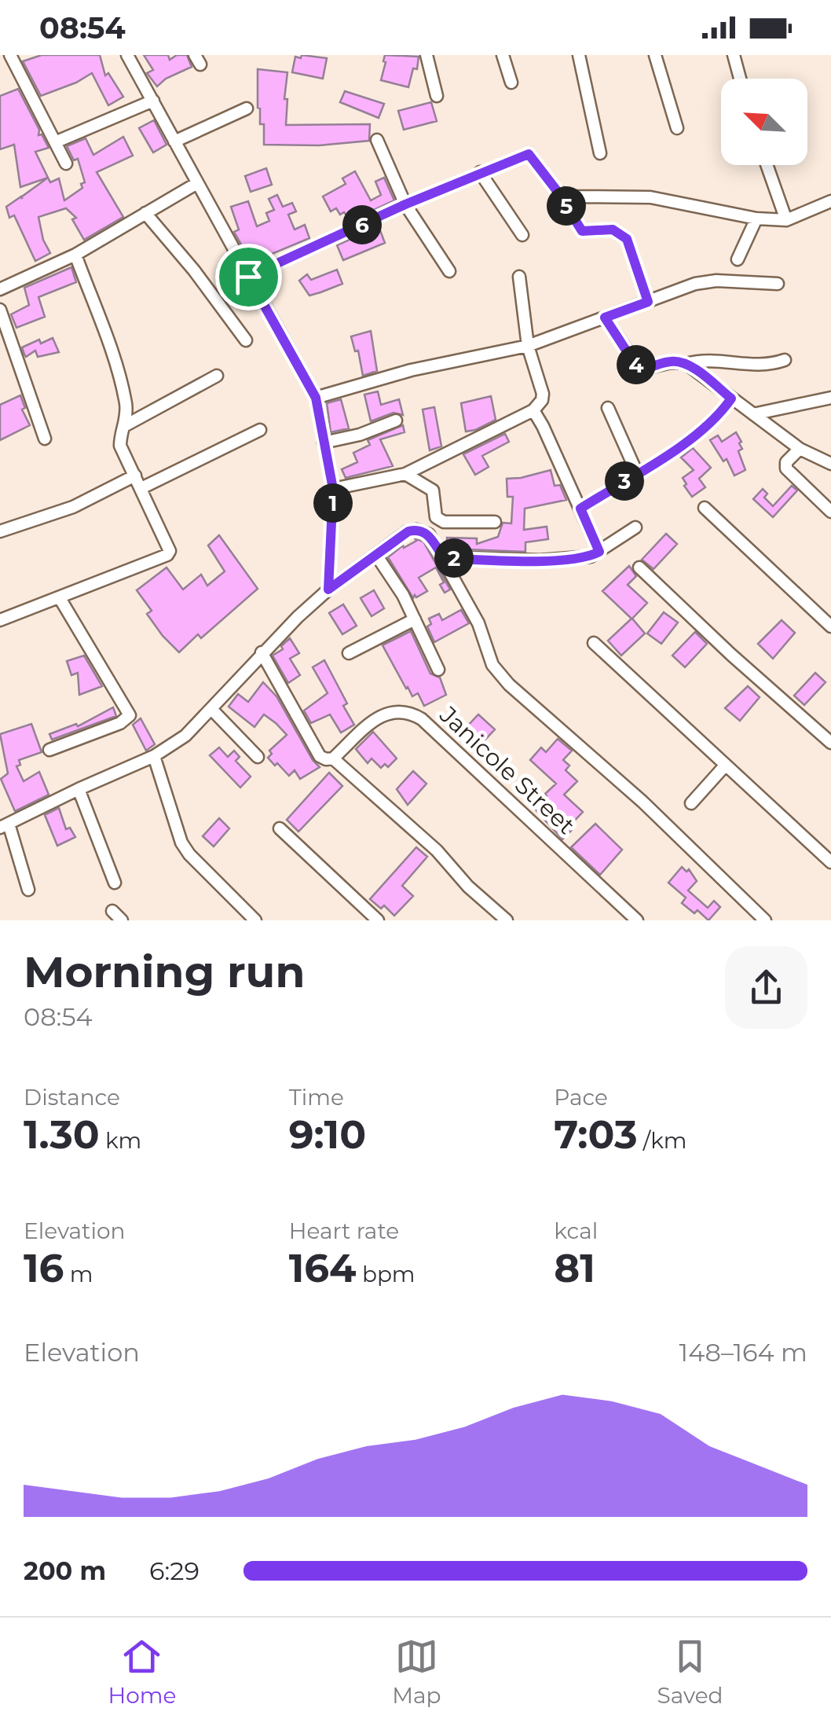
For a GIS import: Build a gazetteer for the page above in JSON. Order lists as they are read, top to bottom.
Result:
{
  "streets": {
    "street": ["Janicole Street"]
  },
  "north": "top left",
  "page": {
    "status": "08:54",
    "pins": [
      "5",
      "6",
      "4",
      "3",
      "1",
      "2"
    ],
    "heading": ["Morning run", "08:54"],
    "stats": [
      ["Distance", "1.30 km"],
      ["Time", "9:10"],
      ["Pace", "7:03 /km"],
      ["Elevation", "16 m"],
      ["Heart rate", "164 bpm"],
      ["kcal", "81"]
    ],
    "chart": ["Elevation", "148–164 m"],
    "list": [
      {
        "name": "200 m",
        "note": "6:29"
      }
    ],
    "tabs": ["Home", "Map", "Saved"]
  }
}
